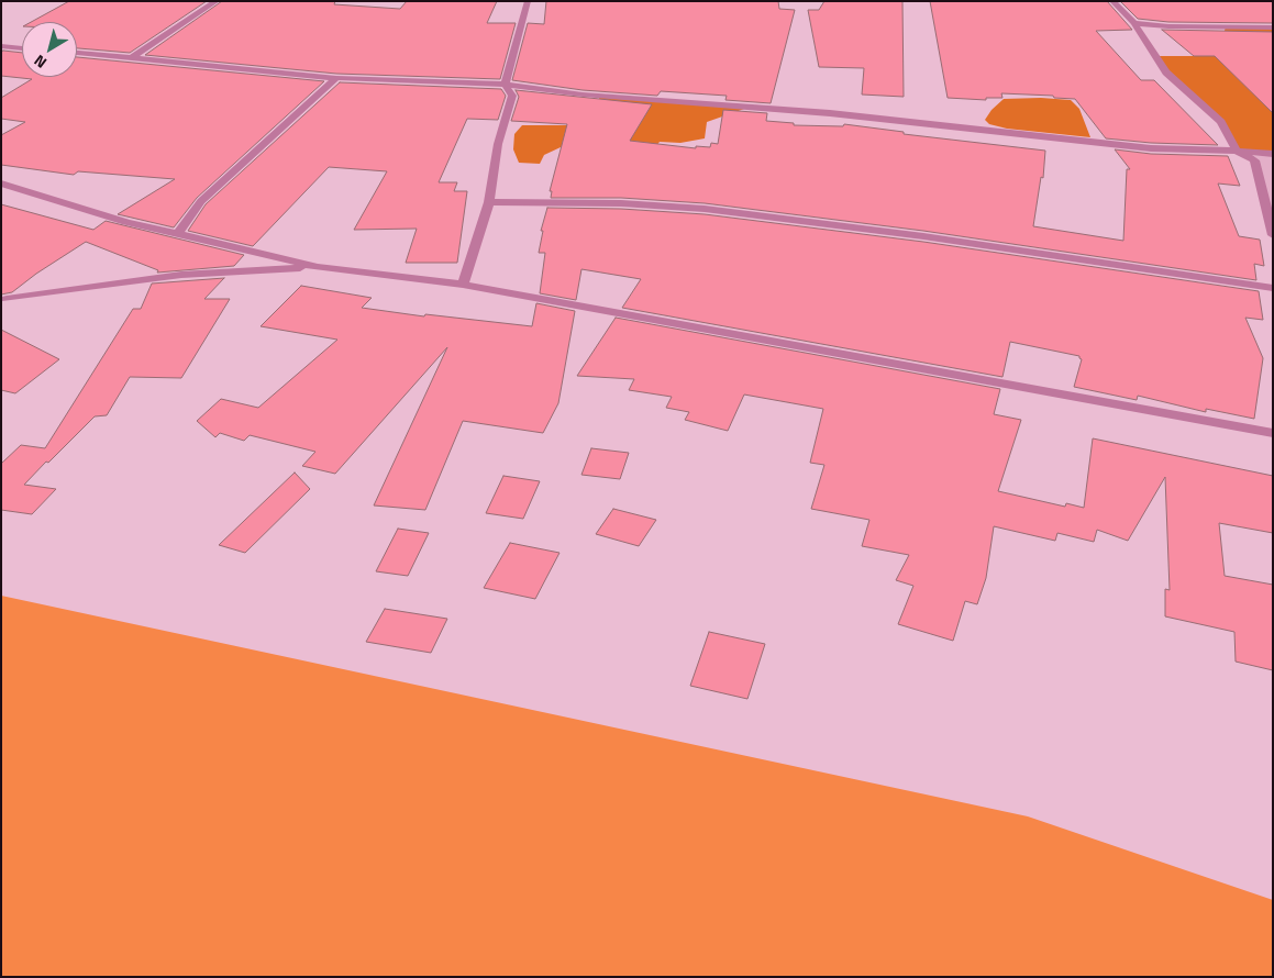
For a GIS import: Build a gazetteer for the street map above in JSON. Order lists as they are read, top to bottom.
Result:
{
  "north": "bottom left"
}
